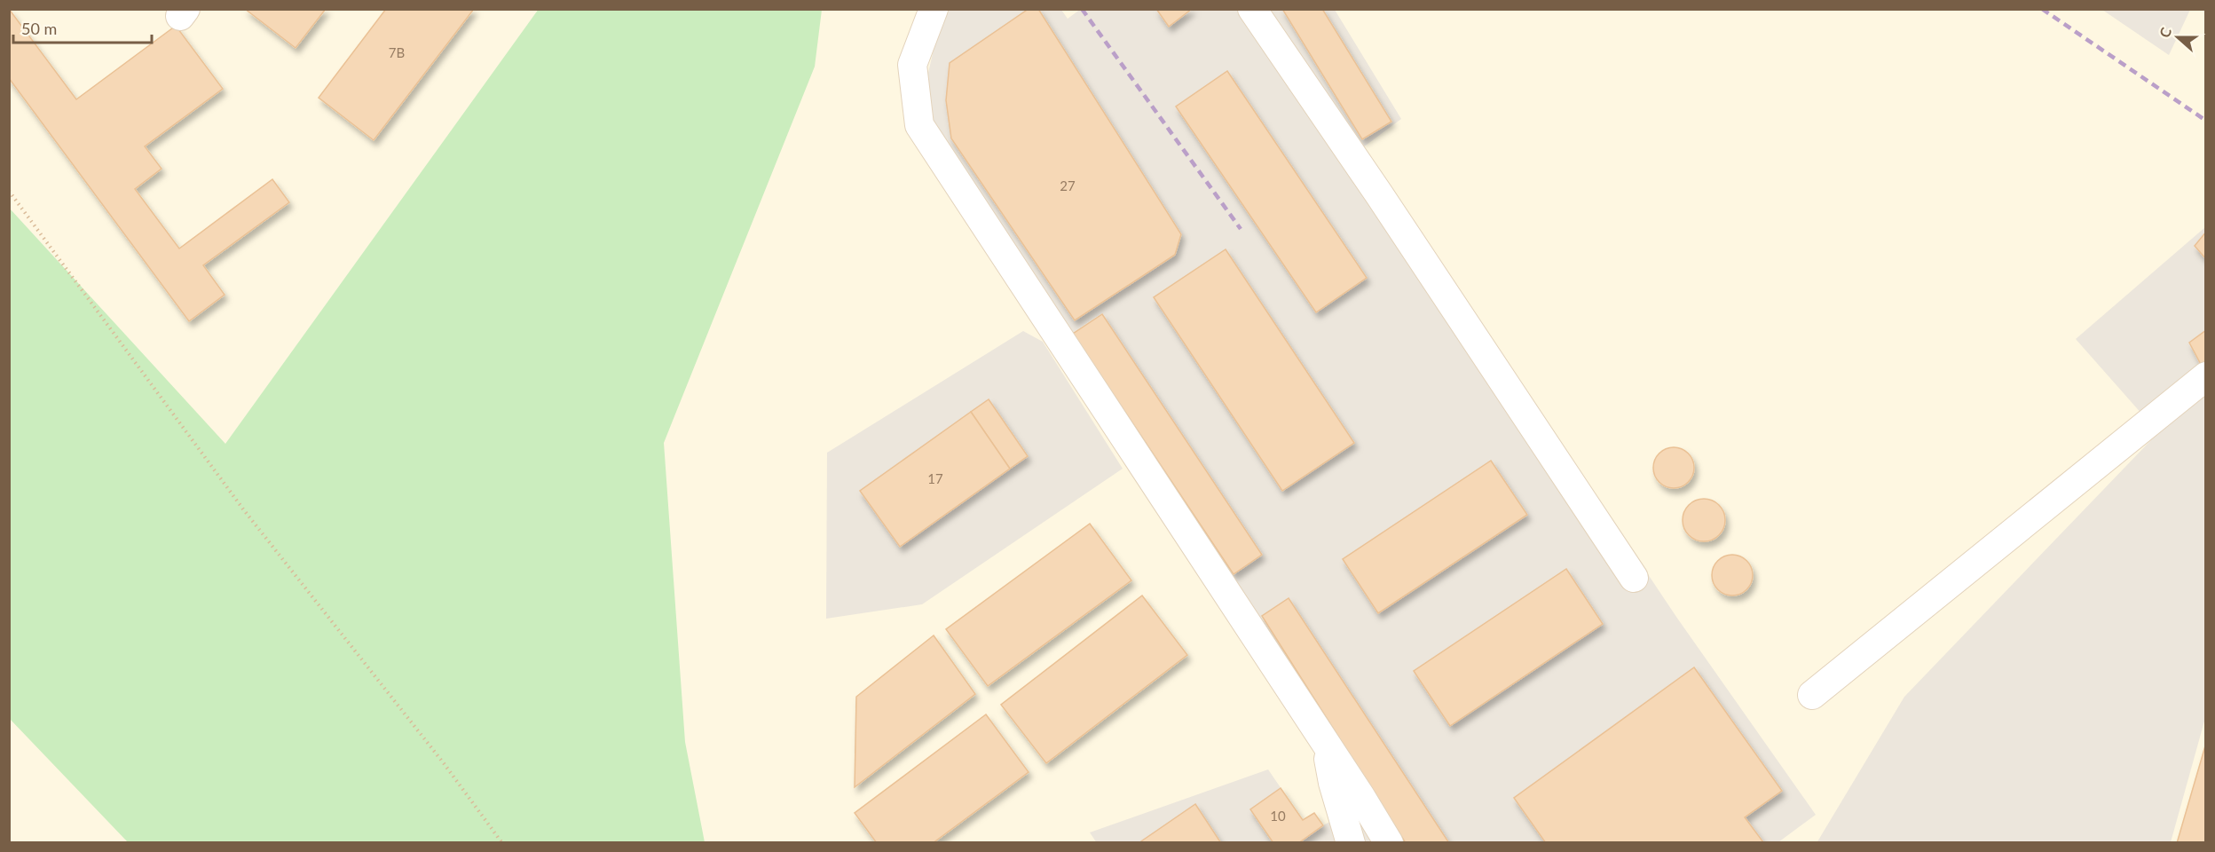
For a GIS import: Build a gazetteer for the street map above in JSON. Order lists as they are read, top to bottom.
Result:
{
  "house_numbers": [
    "7В",
    "27",
    "17",
    "10"
  ],
  "scale_bar": "50 m",
  "north": "left"
}
